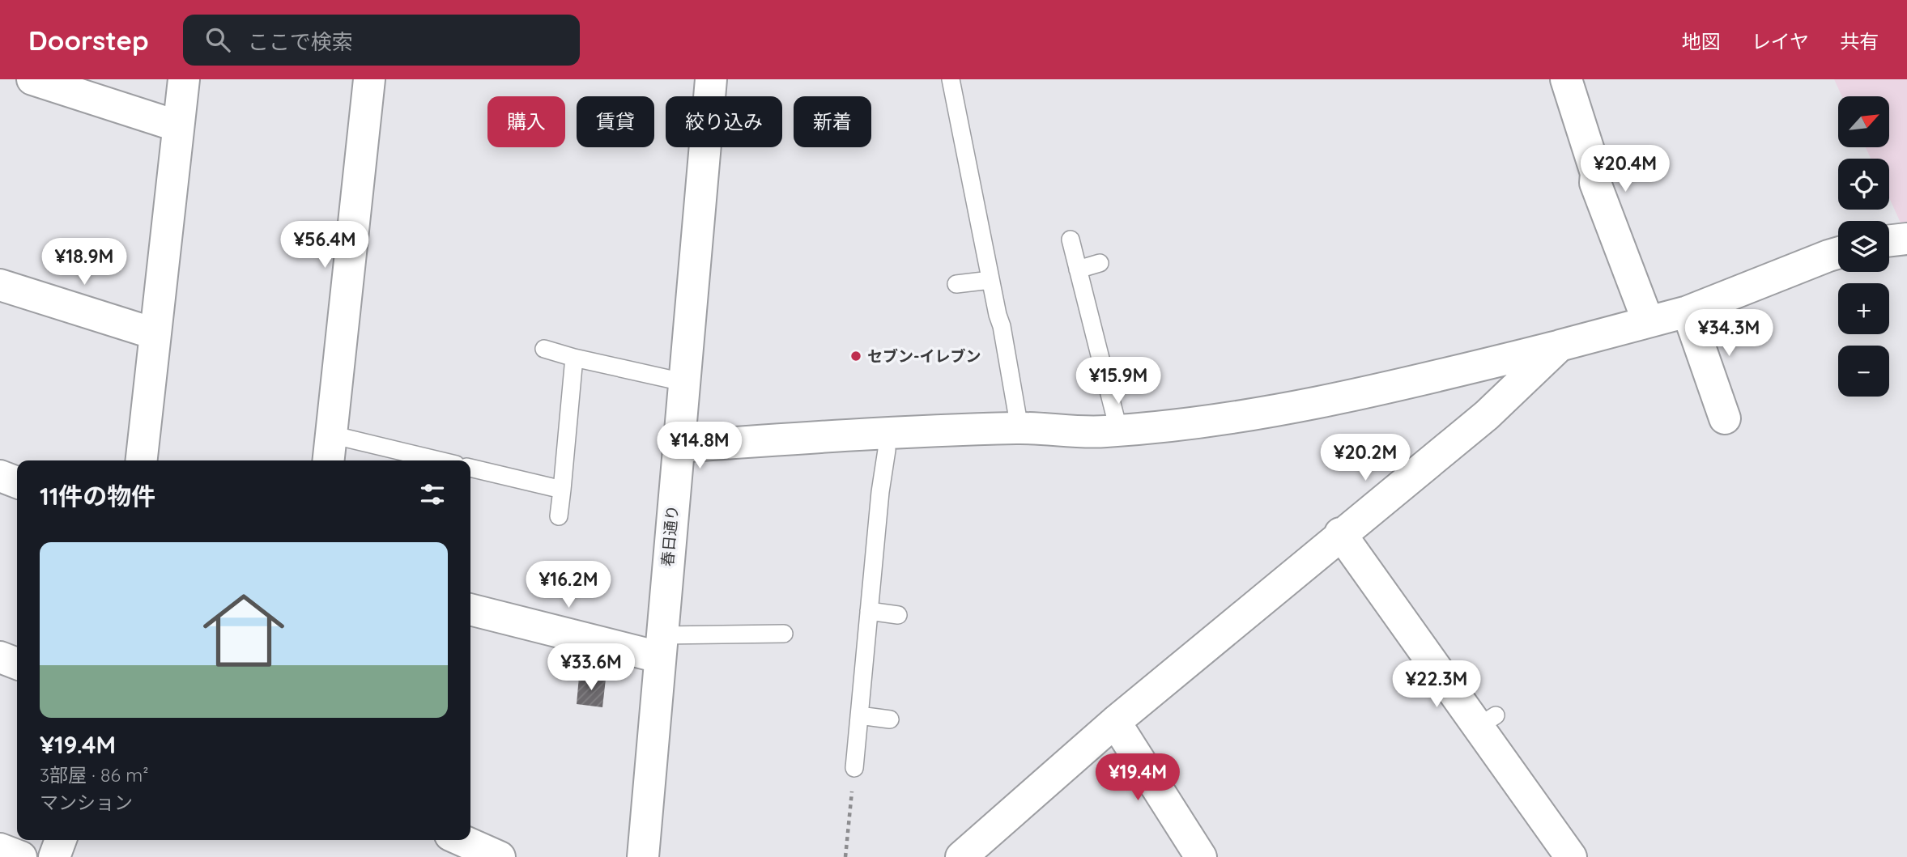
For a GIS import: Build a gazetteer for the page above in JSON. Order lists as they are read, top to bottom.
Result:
{
  "streets": {
    "street": ["春日通り"]
  },
  "places": ["セブン-イレブン"],
  "north": "top right",
  "page": {
    "header": "Doorstep",
    "search": "ここで検索",
    "nav": ["地図", "レイヤ", "共有"],
    "map_buttons": ["+", "−"],
    "chip": [
      "購入",
      "賃貸",
      "絞り込み",
      "新着"
    ],
    "price": [
      "¥20.4M",
      "¥56.4M",
      "¥18.9M",
      "¥34.3M",
      "¥15.9M",
      "¥14.8M",
      "¥20.2M",
      "¥16.2M",
      "¥33.6M",
      "¥22.3M",
      "¥19.4M"
    ],
    "heading": "11件の物件",
    "list": [
      {
        "name": "¥19.4M",
        "note": "3部屋 · 86 m² · マンション"
      }
    ]
  }
}
